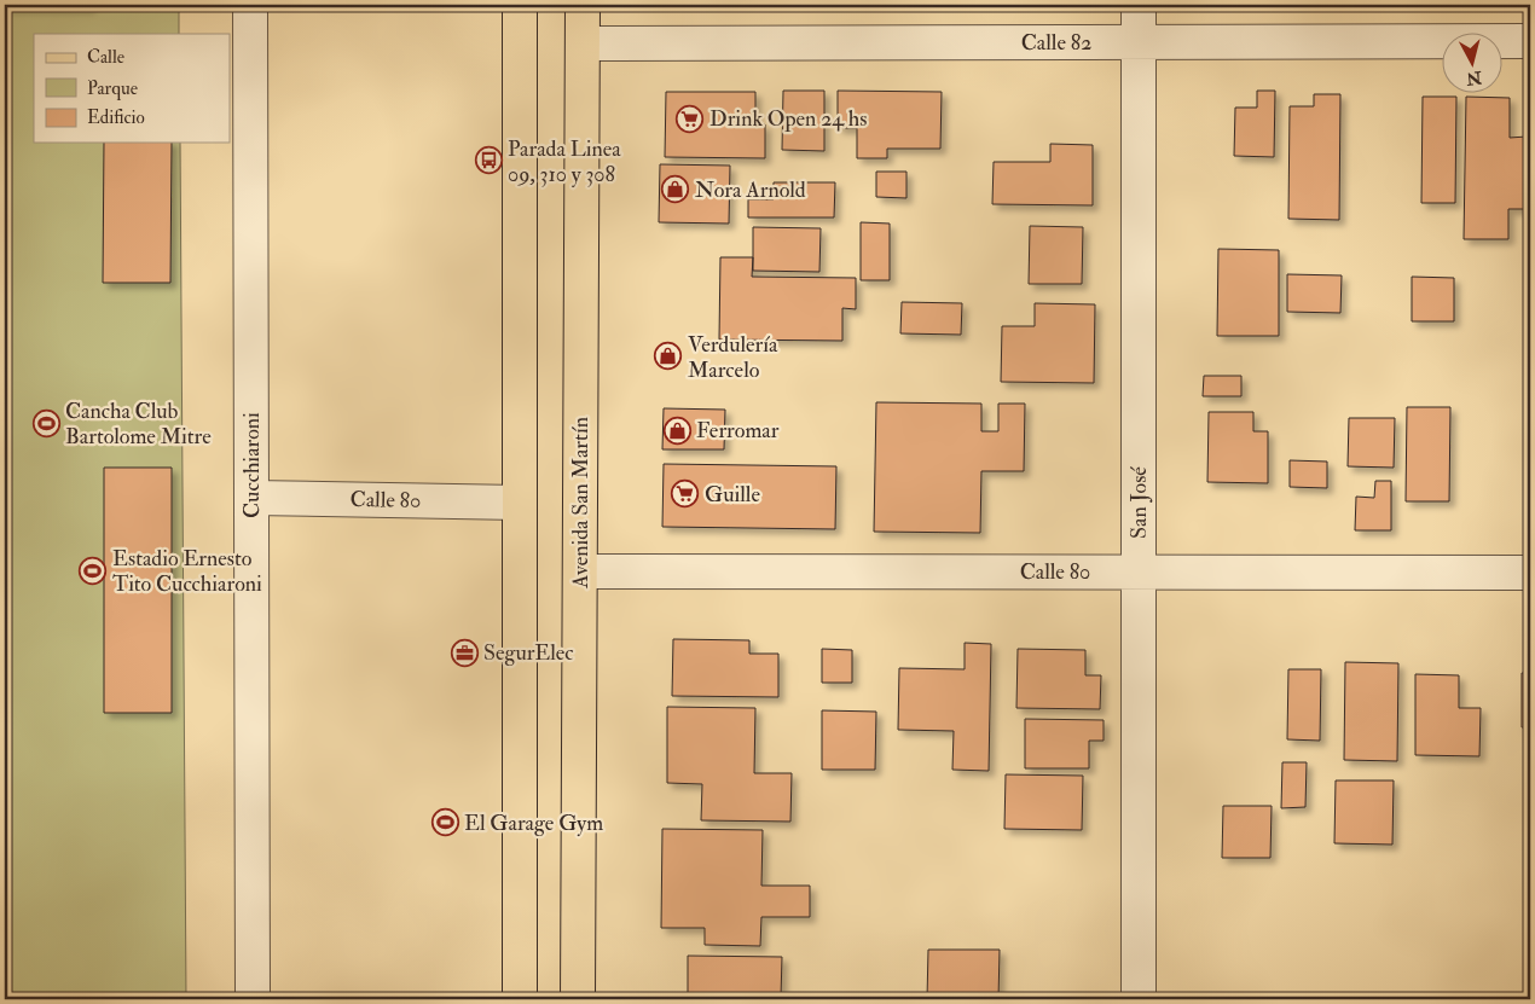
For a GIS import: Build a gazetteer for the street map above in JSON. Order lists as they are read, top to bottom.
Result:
{
  "streets": {
    "main road": ["Avenida San Martín"],
    "street": [
      "Calle 82",
      "Cucchiaroni",
      "Calle 80",
      "San José"
    ]
  },
  "crossings": [
    ["Calle 82", "Avenida San Martín"],
    ["Calle 82", "San José"],
    ["Cucchiaroni", "Calle 80"],
    ["Calle 80", "Avenida San Martín"],
    ["Calle 80", "San José"]
  ],
  "places": {
    "supermarket": ["Drink Open 24 hs", "Guille"],
    "bus stop": ["Parada Linea 09, 310 y 308"],
    "shop": ["Nora Arnold", "Verdulería Marcelo", "Ferromar"],
    "sports": ["Cancha Club Bartolome Mitre", "Estadio Ernesto Tito Cucchiaroni", "El Garage Gym"],
    "office": ["SegurElec"]
  },
  "legend": ["Calle", "Parque", "Edificio"],
  "north": "bottom"
}
